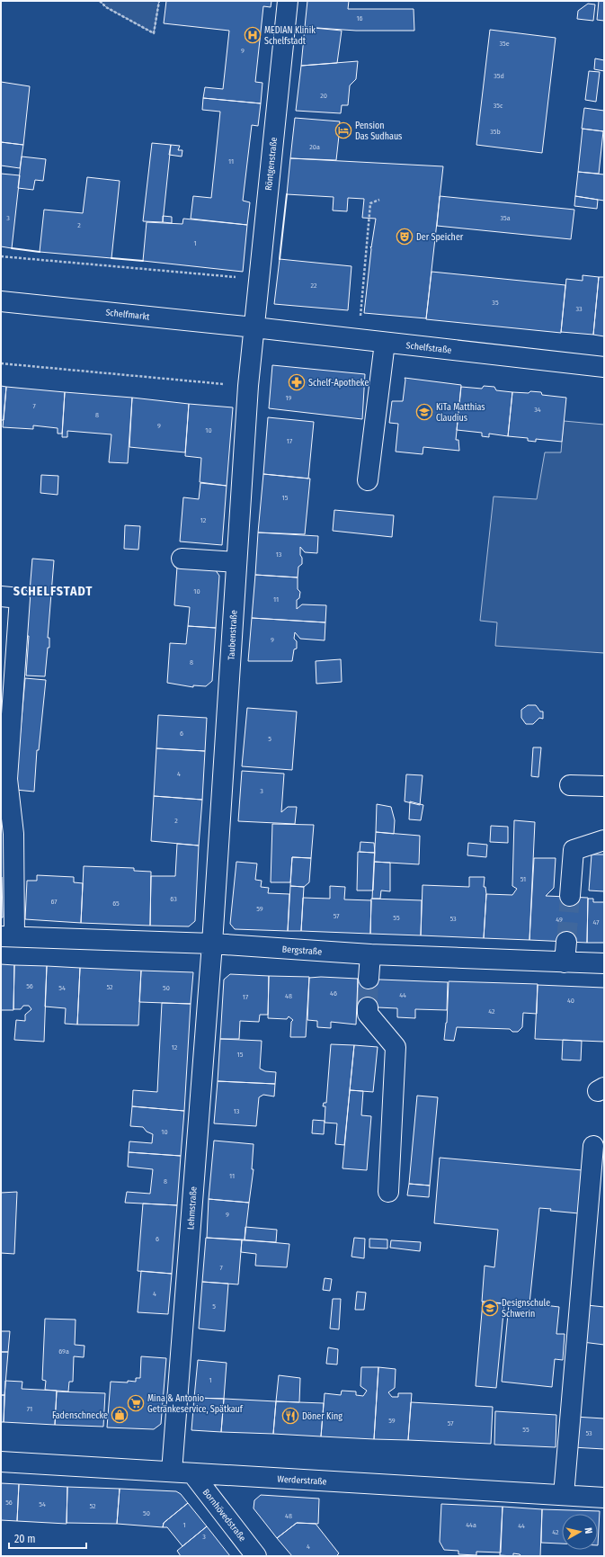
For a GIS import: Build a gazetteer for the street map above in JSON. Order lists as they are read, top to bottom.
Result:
{
  "streets": {
    "street": [
      "Röntgenstraße",
      "Schelfmarkt",
      "Schelfstraße",
      "Taubenstraße",
      "Bergstraße",
      "Lehmstraße",
      "Werderstraße",
      "Bornhövedstraße"
    ]
  },
  "crossings": [
    ["Röntgenstraße", "Schelfmarkt"],
    ["Röntgenstraße", "Schelfstraße"],
    ["Röntgenstraße", "Taubenstraße"],
    ["Schelfmarkt", "Schelfstraße"],
    ["Schelfmarkt", "Taubenstraße"],
    ["Schelfstraße", "Taubenstraße"],
    ["Taubenstraße", "Bergstraße"],
    ["Taubenstraße", "Lehmstraße"],
    ["Bergstraße", "Lehmstraße"],
    ["Lehmstraße", "Werderstraße"],
    ["Werderstraße", "Bornhövedstraße"]
  ],
  "districts": ["SCHELFSTADT"],
  "places": {
    "hospital": ["MEDIAN Klinik Schelfstadt"],
    "hotel": ["Pension Das Sudhaus"],
    "theatre": ["Der Speicher"],
    "pharmacy": ["Schelf-Apotheke"],
    "school or university": ["KiTa Matthias Claudius", "Designschule Schwerin"],
    "supermarket": ["Mina & Antonio Getränkeservice, Spätkauf"],
    "shop": ["Fadenschnecke"],
    "restaurant": ["Döner King"]
  },
  "house_numbers": [
    "16",
    "35e",
    "9",
    "35d",
    "20",
    "35c",
    "35b",
    "20a",
    "11",
    "3",
    "35a",
    "2",
    "1",
    "22",
    "35",
    "33",
    "19",
    "7",
    "34",
    "8",
    "9",
    "10",
    "17",
    "15",
    "12",
    "13",
    "10",
    "11",
    "9",
    "8",
    "6",
    "5",
    "4",
    "3",
    "2",
    "51",
    "63",
    "67",
    "65",
    "59",
    "57",
    "55",
    "53",
    "49",
    "47",
    "56",
    "52",
    "54",
    "50",
    "46",
    "44",
    "48",
    "17",
    "40",
    "42",
    "12",
    "15",
    "13",
    "10",
    "11",
    "8",
    "9",
    "6",
    "7",
    "4",
    "5",
    "69a",
    "1",
    "71",
    "59",
    "57",
    "55",
    "53",
    "56",
    "54",
    "52",
    "50",
    "48",
    "1",
    "44a",
    "44",
    "42",
    "3",
    "4"
  ],
  "scale_bar": "20 m",
  "north": "right"
}
